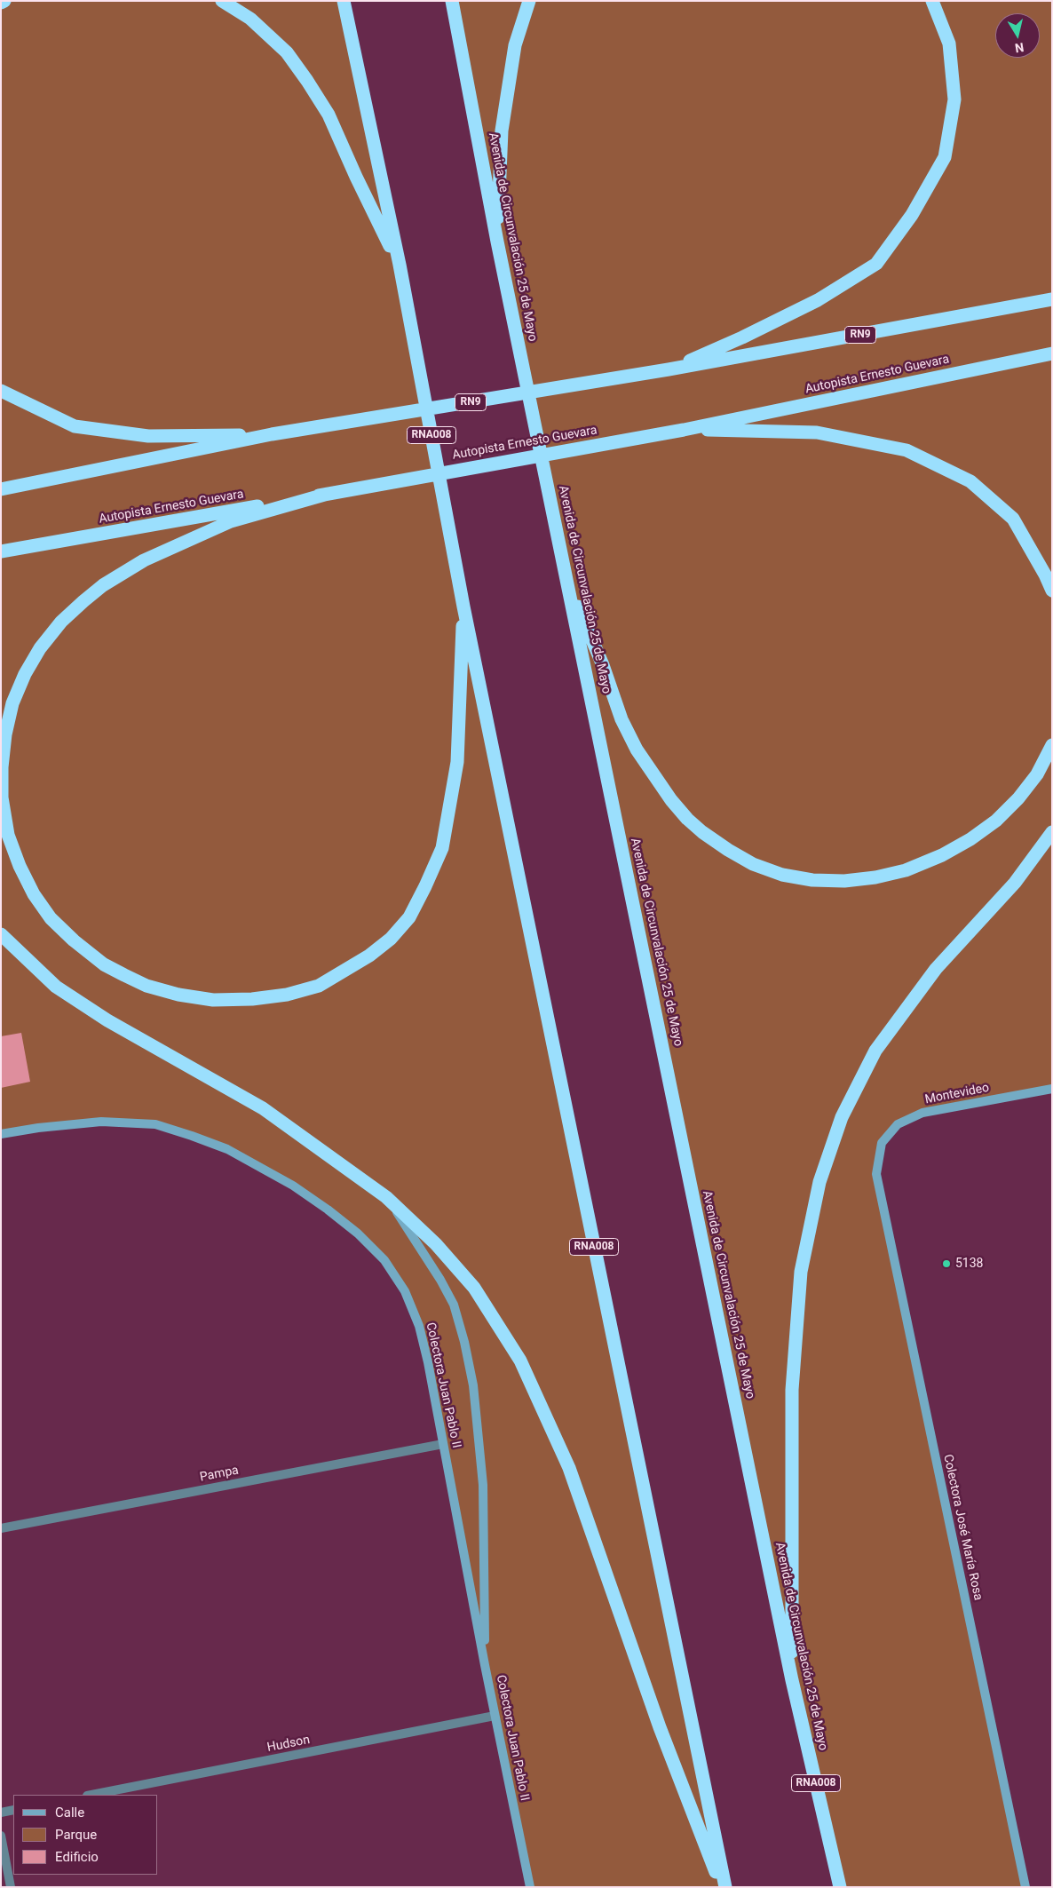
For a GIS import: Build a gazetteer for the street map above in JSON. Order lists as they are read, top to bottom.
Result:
{
  "streets": {
    "highway": [
      "Avenida de Circunvalación 25 de Mayo",
      "RN9",
      "Autopista Ernesto Guevara",
      "RNA008"
    ],
    "main road": ["Montevideo", "Colectora Juan Pablo II", "Colectora José María Rosa"],
    "street": ["Pampa", "Hudson"]
  },
  "crossings": [
    ["Montevideo", "Colectora José María Rosa"],
    ["Colectora Juan Pablo II", "Pampa"],
    ["Colectora Juan Pablo II", "Hudson"]
  ],
  "places": ["5138"],
  "legend": ["Calle", "Parque", "Edificio"],
  "north": "bottom"
}
